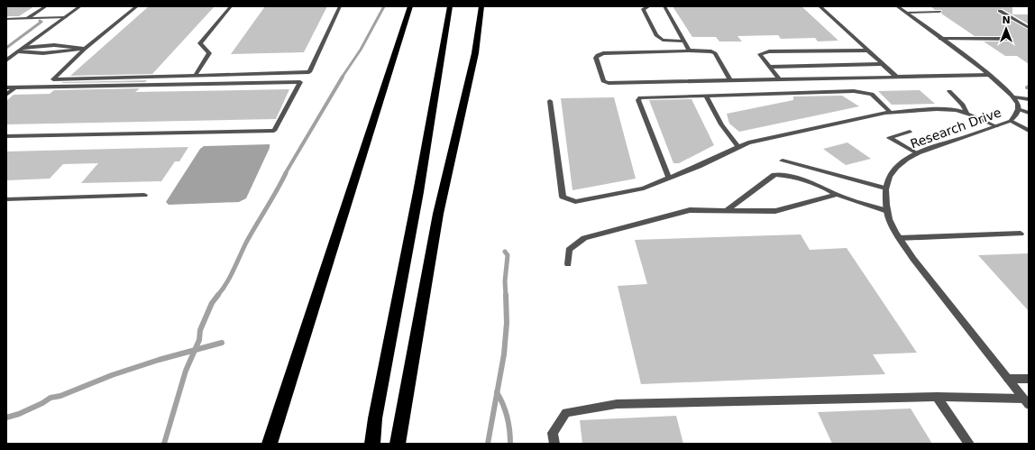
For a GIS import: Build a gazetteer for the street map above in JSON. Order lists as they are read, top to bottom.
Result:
{
  "streets": {
    "street": ["Research Drive"]
  },
  "north": "top"
}
